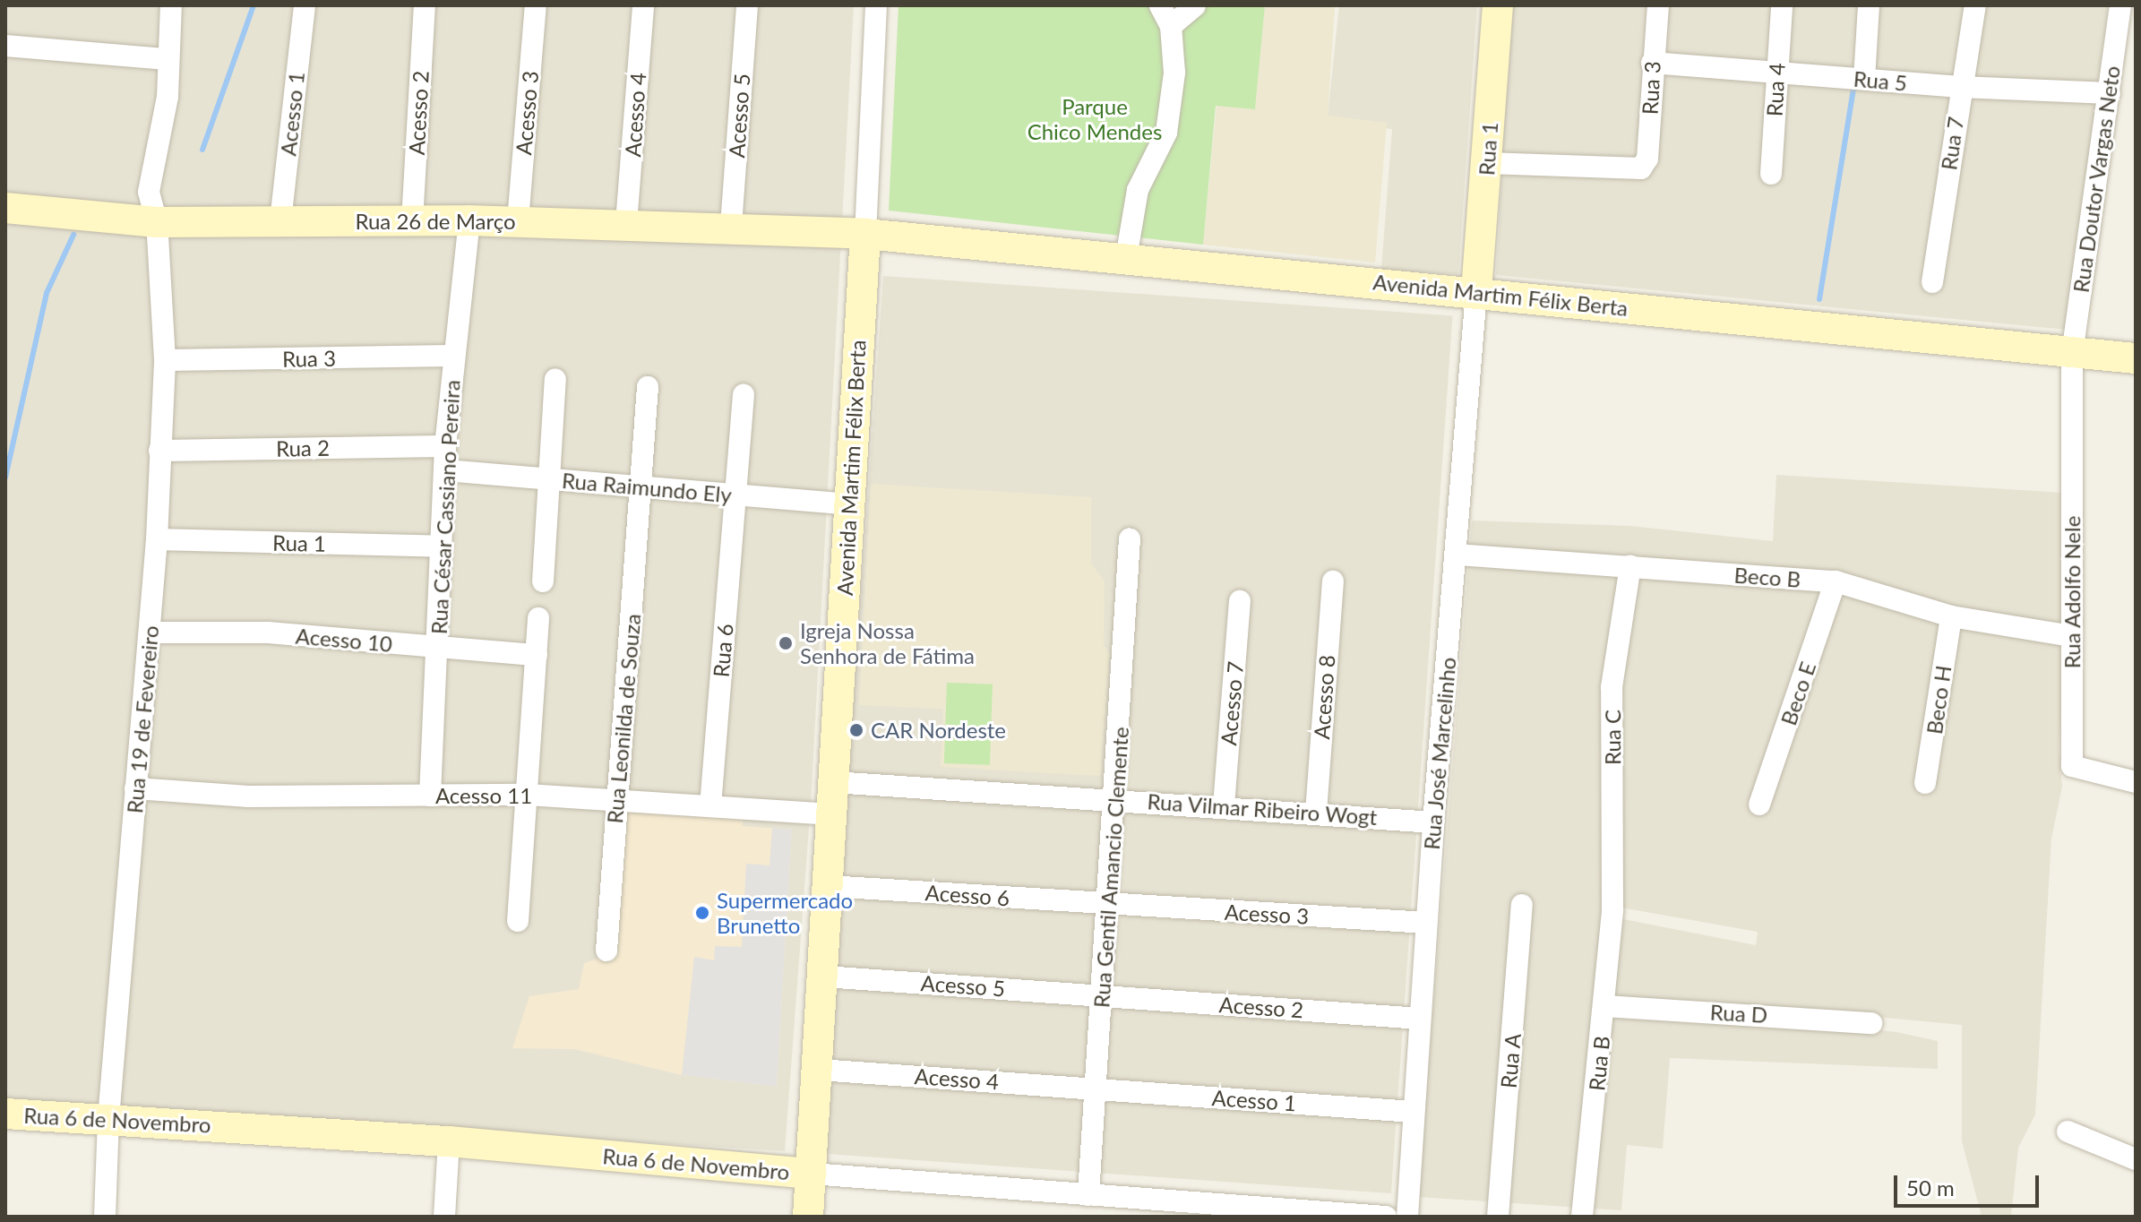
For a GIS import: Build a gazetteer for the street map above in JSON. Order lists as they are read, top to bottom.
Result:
{
  "streets": {
    "street": [
      "Rua 5",
      "Rua 3",
      "Rua 4",
      "Acesso 2",
      "Acesso 3",
      "Acesso 1",
      "Acesso 4",
      "Acesso 5",
      "Rua 7",
      "Rua 1",
      "Rua Doutor Vargas Neto",
      "Rua 26 de Março",
      "Avenida Martim Félix Berta",
      "Rua 2",
      "Rua Raimundo Ely",
      "Rua César Cassiano Pereira",
      "Beco B",
      "Rua Adolfo Nele",
      "Acesso 10",
      "Rua 6",
      "Beco E",
      "Acesso 8",
      "Beco H",
      "Acesso 7",
      "Rua Leonilda de Souza",
      "Rua 19 de Fevereiro",
      "Rua C",
      "Rua José Marcelinho",
      "Acesso 11",
      "Rua Vilmar Ribeiro Wogt",
      "Rua Gentil Amancio Clemente",
      "Acesso 6",
      "Rua D",
      "Rua A",
      "Rua B",
      "Rua 6 de Novembro"
    ]
  },
  "crossings": [
    ["Rua 5", "Rua 3"],
    ["Rua 5", "Rua 4"],
    ["Rua 5", "Rua 7"],
    ["Rua 5", "Rua Doutor Vargas Neto"],
    ["Rua 3", "Rua 1"],
    ["Rua 3", "Rua César Cassiano Pereira"],
    ["Rua 3", "Rua 19 de Fevereiro"],
    ["Acesso 2", "Acesso 5"],
    ["Acesso 2", "Rua 26 de Março"],
    ["Acesso 2", "Rua José Marcelinho"],
    ["Acesso 2", "Rua Gentil Amancio Clemente"],
    ["Acesso 3", "Rua 26 de Março"],
    ["Acesso 3", "Rua José Marcelinho"],
    ["Acesso 3", "Rua Gentil Amancio Clemente"],
    ["Acesso 3", "Acesso 6"],
    ["Acesso 1", "Acesso 4"],
    ["Acesso 1", "Rua 26 de Março"],
    ["Acesso 1", "Rua José Marcelinho"],
    ["Acesso 1", "Rua Gentil Amancio Clemente"],
    ["Acesso 4", "Rua 26 de Março"],
    ["Acesso 4", "Avenida Martim Félix Berta"],
    ["Acesso 4", "Rua Gentil Amancio Clemente"],
    ["Acesso 5", "Rua 26 de Março"],
    ["Acesso 5", "Avenida Martim Félix Berta"],
    ["Acesso 5", "Rua Gentil Amancio Clemente"],
    ["Rua 1", "Avenida Martim Félix Berta"],
    ["Rua 1", "Rua César Cassiano Pereira"],
    ["Rua 1", "Rua 19 de Fevereiro"],
    ["Rua 1", "Rua José Marcelinho"],
    ["Rua Doutor Vargas Neto", "Avenida Martim Félix Berta"],
    ["Rua Doutor Vargas Neto", "Rua Adolfo Nele"],
    ["Rua 26 de Março", "Avenida Martim Félix Berta"],
    ["Rua 26 de Março", "Rua César Cassiano Pereira"],
    ["Rua 26 de Março", "Rua 19 de Fevereiro"],
    ["Avenida Martim Félix Berta", "Rua Raimundo Ely"],
    ["Avenida Martim Félix Berta", "Rua Adolfo Nele"],
    ["Avenida Martim Félix Berta", "Rua José Marcelinho"],
    ["Avenida Martim Félix Berta", "Acesso 11"],
    ["Avenida Martim Félix Berta", "Rua Vilmar Ribeiro Wogt"],
    ["Avenida Martim Félix Berta", "Acesso 6"],
    ["Avenida Martim Félix Berta", "Rua 6 de Novembro"],
    ["Rua 2", "Rua César Cassiano Pereira"],
    ["Rua 2", "Rua 19 de Fevereiro"],
    ["Rua Raimundo Ely", "Rua César Cassiano Pereira"],
    ["Rua Raimundo Ely", "Rua 6"],
    ["Rua Raimundo Ely", "Rua Leonilda de Souza"],
    ["Rua César Cassiano Pereira", "Acesso 10"],
    ["Rua César Cassiano Pereira", "Acesso 11"],
    ["Beco B", "Rua Adolfo Nele"],
    ["Beco B", "Beco E"],
    ["Beco B", "Beco H"],
    ["Beco B", "Rua C"],
    ["Beco B", "Rua José Marcelinho"],
    ["Acesso 10", "Rua 19 de Fevereiro"],
    ["Rua 6", "Acesso 11"],
    ["Acesso 8", "Rua Vilmar Ribeiro Wogt"],
    ["Acesso 7", "Rua Vilmar Ribeiro Wogt"],
    ["Rua Leonilda de Souza", "Acesso 11"],
    ["Rua 19 de Fevereiro", "Acesso 11"],
    ["Rua 19 de Fevereiro", "Rua 6 de Novembro"],
    ["Rua C", "Rua B"],
    ["Rua José Marcelinho", "Rua Vilmar Ribeiro Wogt"],
    ["Rua Vilmar Ribeiro Wogt", "Rua Gentil Amancio Clemente"],
    ["Rua Gentil Amancio Clemente", "Acesso 6"],
    ["Rua Gentil Amancio Clemente", "Rua 6 de Novembro"],
    ["Rua D", "Rua B"]
  ],
  "parks": ["Parque Chico Mendes"],
  "places": ["Igreja Nossa Senhora de Fátima", "CAR Nordeste", "Supermercado Brunetto"],
  "scale_bar": "50 m"
}
